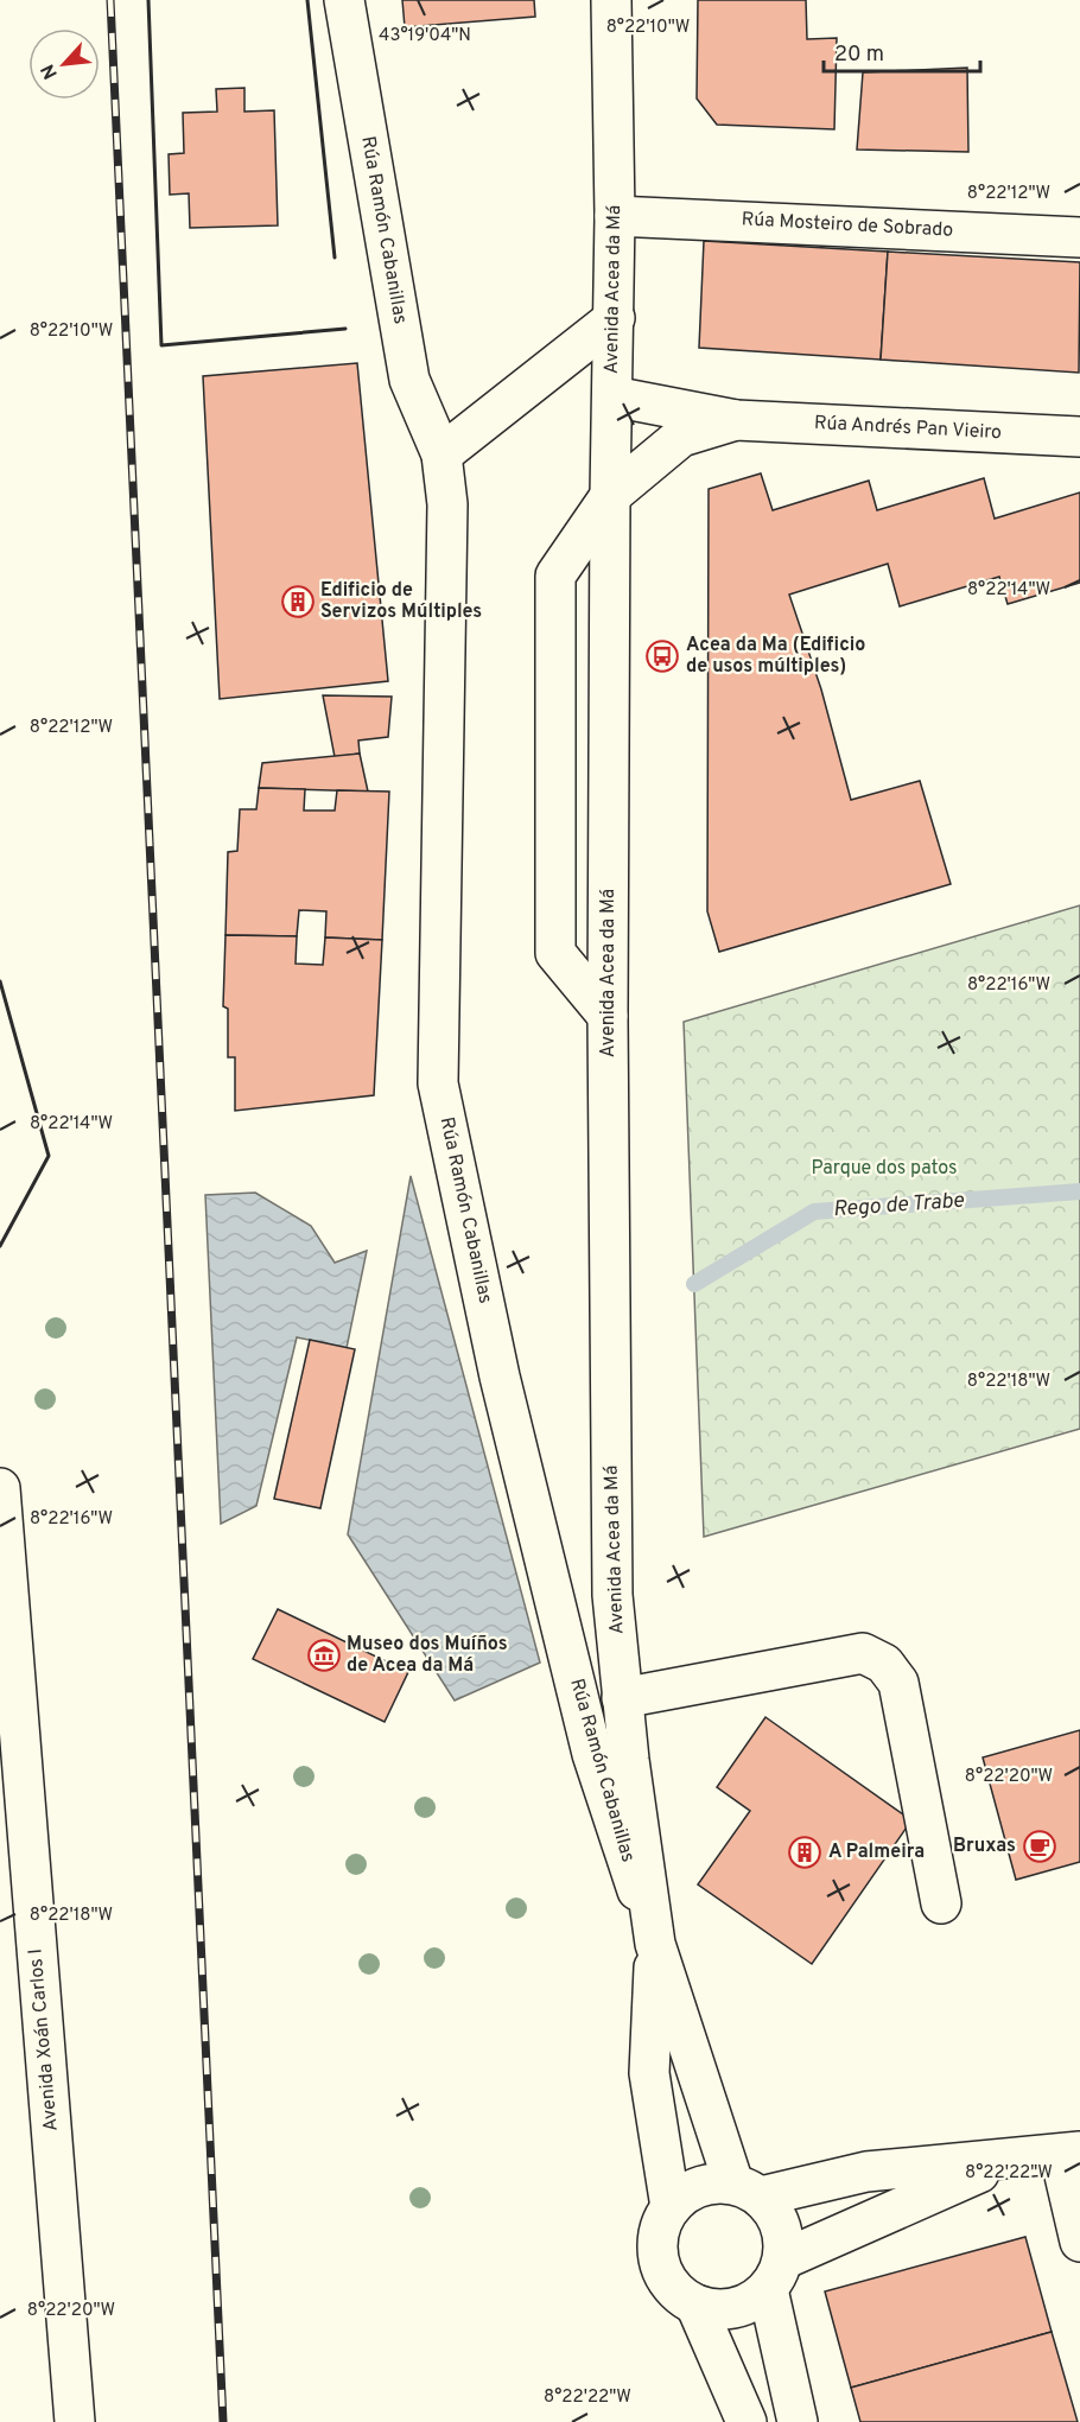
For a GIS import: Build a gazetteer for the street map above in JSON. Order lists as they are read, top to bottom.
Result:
{
  "streets": {
    "street": [
      "Rúa Mosteiro de Sobrado",
      "Rúa Ramón Cabanillas",
      "Avenida Acea da Má",
      "Rúa Andrés Pan Vieiro",
      "Avenida Xoán Carlos I"
    ]
  },
  "crossings": [
    ["Rúa Mosteiro de Sobrado", "Avenida Acea da Má"],
    ["Rúa Ramón Cabanillas", "Avenida Acea da Má"],
    ["Avenida Acea da Má", "Rúa Andrés Pan Vieiro"]
  ],
  "water": ["Rego de Trabe"],
  "parks": ["Parque dos patos"],
  "places": {
    "building": ["Edificio de Servizos Múltiples", "A Palmeira"],
    "bus stop": ["Acea da Ma (Edificio de usos múltiples)"],
    "museum": ["Museo dos Muíños de Acea da Má"],
    "cafe": ["Bruxas"]
  },
  "scale_bar": "20 m",
  "north": "bottom left",
  "coordinates": [
    "8°22'10\"W",
    "43°19'04\"N",
    "8°22'12\"W",
    "8°22'14\"W",
    "8°22'16\"W",
    "8°22'18\"W",
    "8°22'20\"W",
    "8°22'22\"W"
  ]
}
